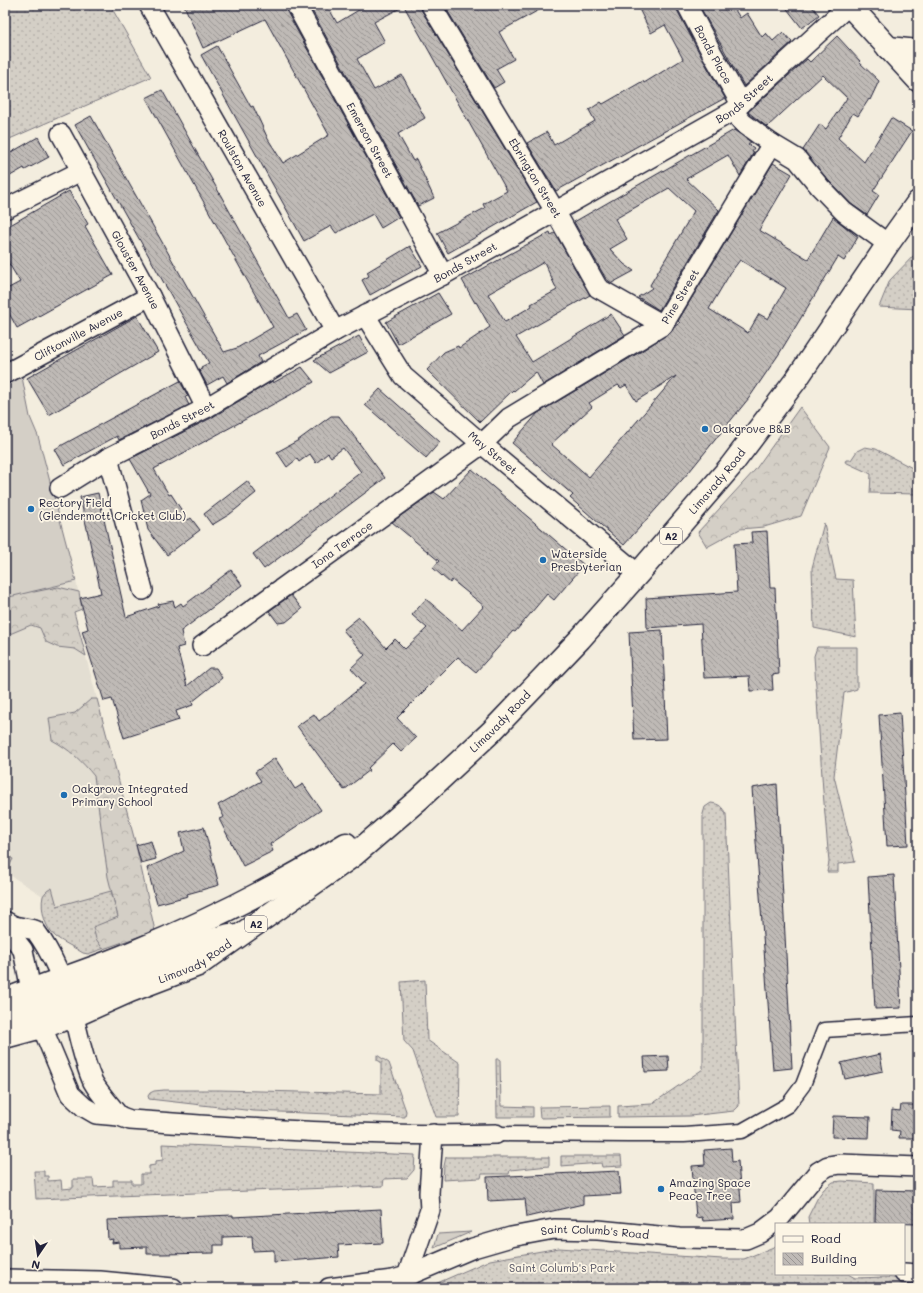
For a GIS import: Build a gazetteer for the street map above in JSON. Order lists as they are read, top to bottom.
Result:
{
  "streets": {
    "main road": ["Limavady Road", "A2"],
    "street": [
      "Bonds Place",
      "Bonds Street",
      "Emerson Street",
      "Roulston Avenue",
      "Ebrington Street",
      "Glouster Avenue",
      "Pine Street",
      "Cliftonville Avenue",
      "May Street",
      "Iona Terrace",
      "Saint Columb's Road"
    ]
  },
  "crossings": [
    ["Bonds Place", "Bonds Street"],
    ["Bonds Place", "Pine Street"],
    ["Bonds Place", "Limavady Road"],
    ["Bonds Place", "A2"],
    ["Bonds Street", "Emerson Street"],
    ["Bonds Street", "Roulston Avenue"],
    ["Bonds Street", "Ebrington Street"],
    ["Bonds Street", "Glouster Avenue"],
    ["Bonds Street", "May Street"],
    ["Ebrington Street", "Pine Street"],
    ["Glouster Avenue", "Cliftonville Avenue"],
    ["Pine Street", "May Street"],
    ["Pine Street", "Iona Terrace"],
    ["May Street", "Limavady Road"],
    ["May Street", "Iona Terrace"],
    ["Limavady Road", "A2"]
  ],
  "parks": ["Saint Columb's Park"],
  "places": [
    "Oakgrove B&B",
    "Rectory Field (Glendermott Cricket Club)",
    "Waterside Presbyterian",
    "Oakgrove Integrated Primary School",
    "Amazing Space Peace Tree"
  ],
  "legend": ["Road", "Building"],
  "north": "bottom"
}
